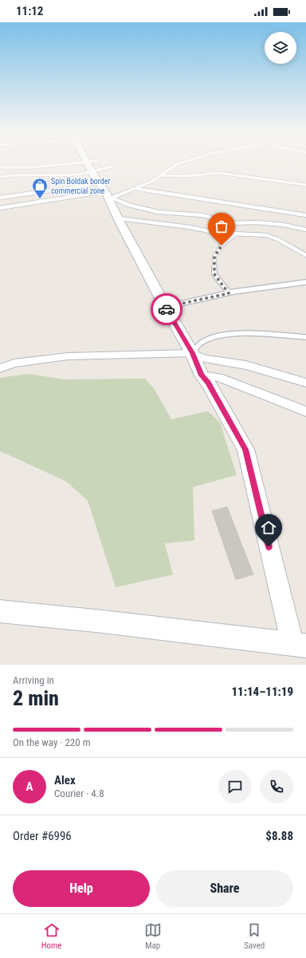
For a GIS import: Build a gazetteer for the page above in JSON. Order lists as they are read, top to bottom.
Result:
{
  "places": {
    "shop": ["Spin Boldak border commercial zone"]
  },
  "page": {
    "status": "11:12",
    "heading": ["2 min", "Arriving in", "11:14–11:19"],
    "panel": [
      "Alex",
      "Courier · 4.8",
      "Order #6996",
      "$8.88"
    ],
    "bar": "On the way · 220 m",
    "round": "A",
    "buttons": ["Help", "Share"],
    "tabs": ["Home", "Map", "Saved"]
  }
}
